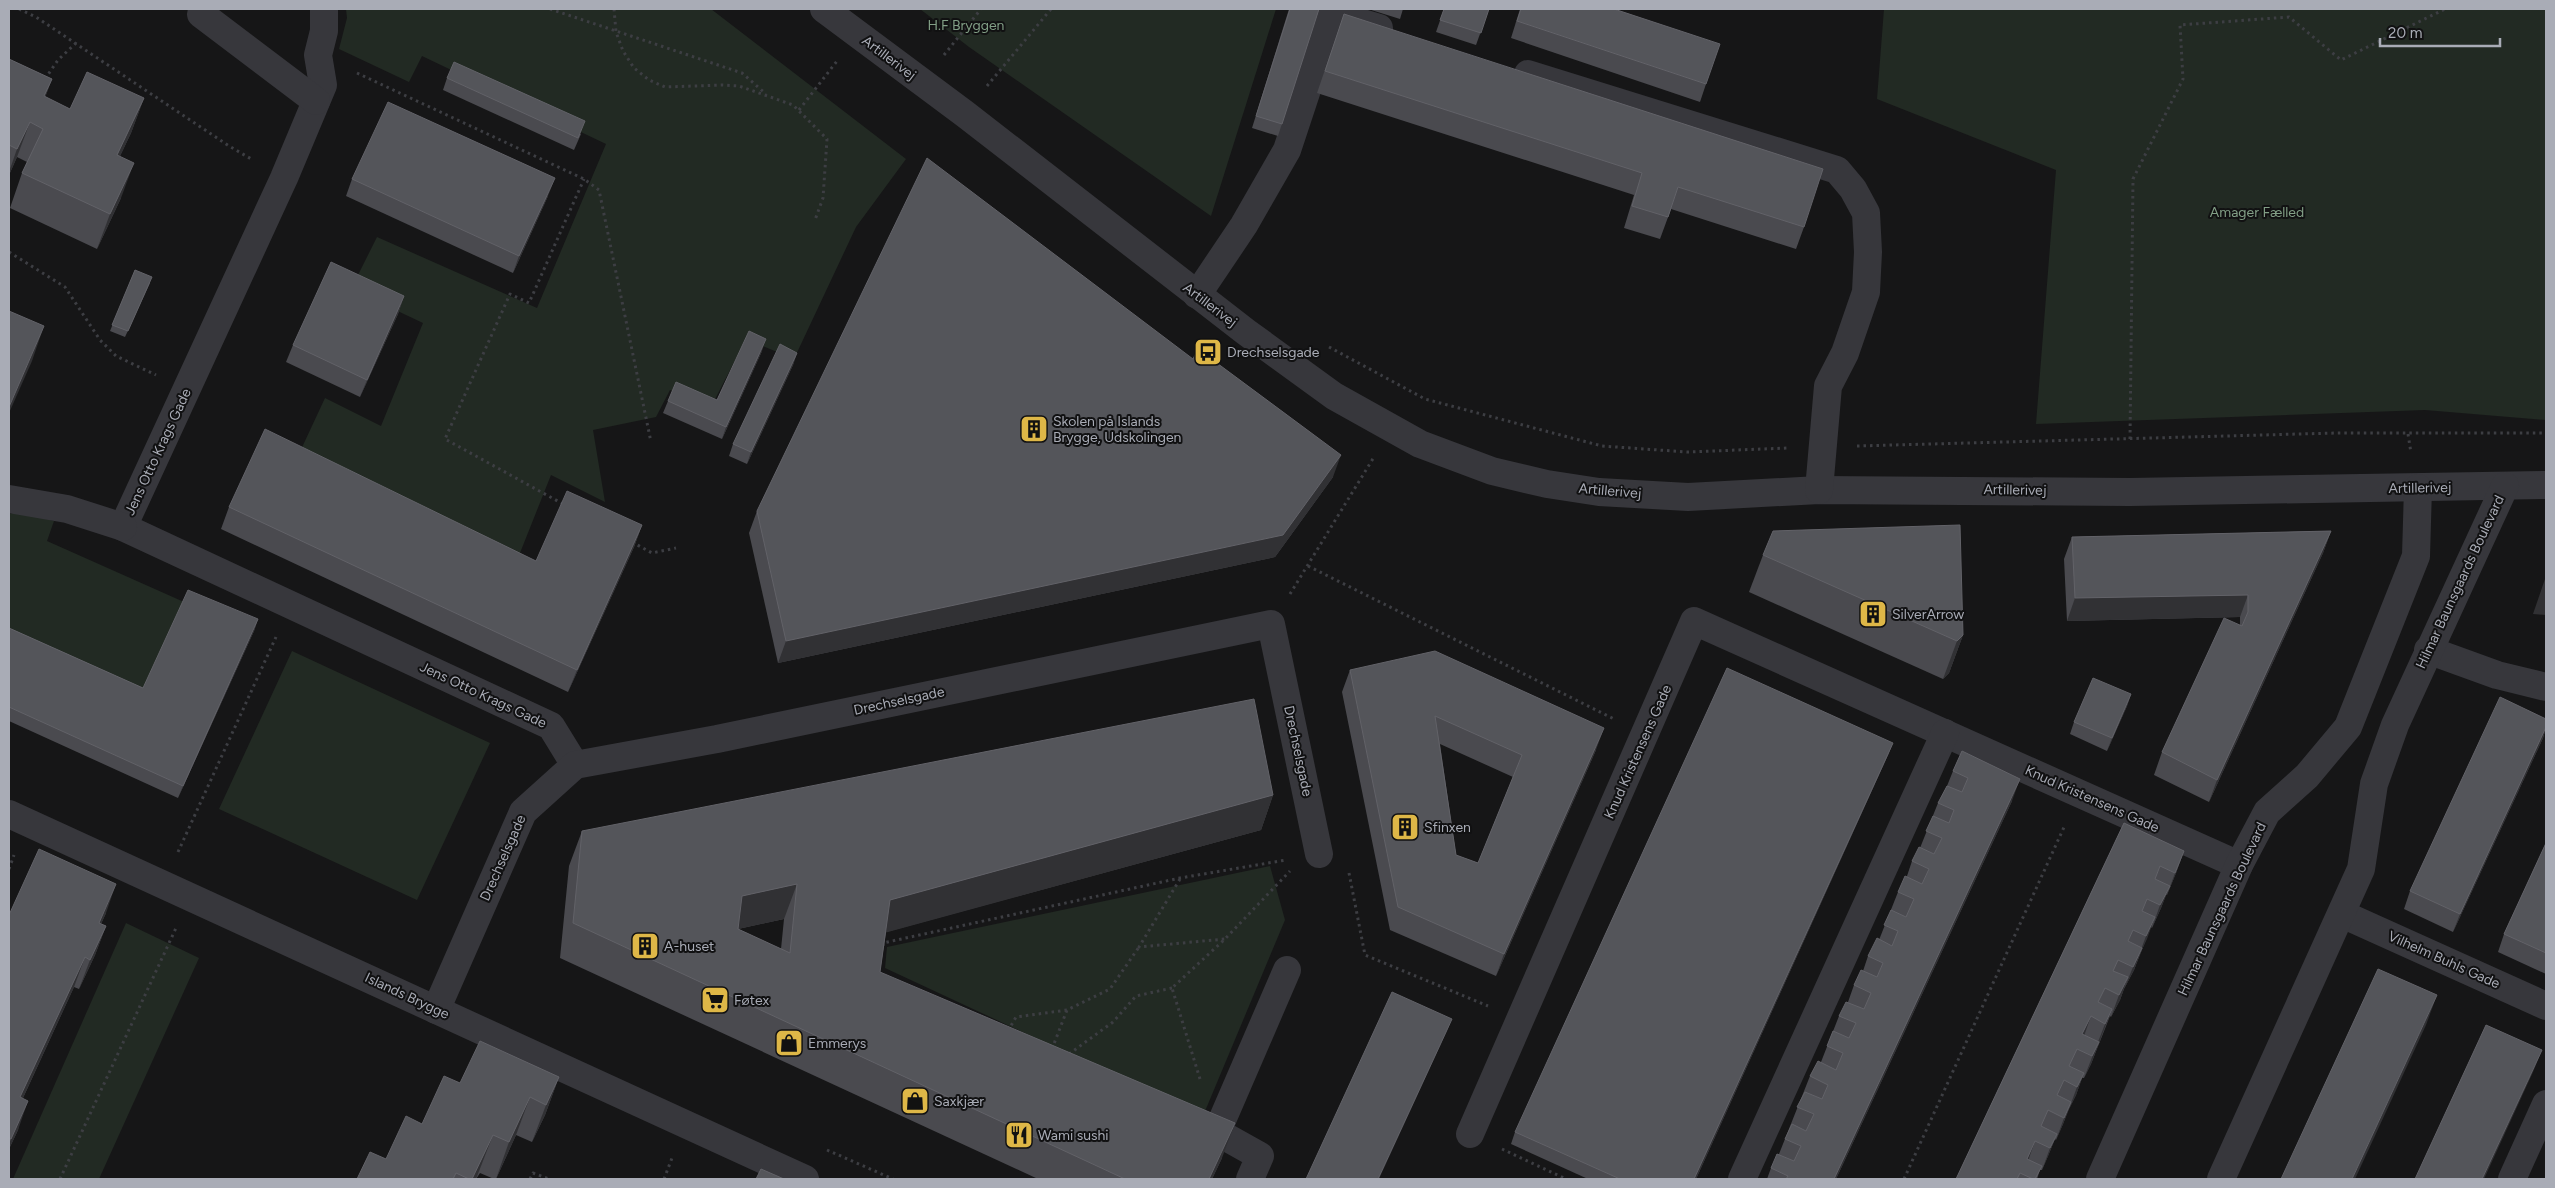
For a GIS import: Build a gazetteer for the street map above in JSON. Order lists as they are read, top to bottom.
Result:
{
  "streets": {
    "street": [
      "Artillerivej",
      "Jens Otto Krags Gade",
      "Hilmar Baunsgaards Boulevard",
      "Drechselsgade",
      "Knud Kristensens Gade",
      "Vilhelm Buhls Gade",
      "Islands Brygge"
    ]
  },
  "crossings": [
    ["Artillerivej", "Hilmar Baunsgaards Boulevard"],
    ["Jens Otto Krags Gade", "Drechselsgade"],
    ["Hilmar Baunsgaards Boulevard", "Knud Kristensens Gade"],
    ["Hilmar Baunsgaards Boulevard", "Vilhelm Buhls Gade"],
    ["Drechselsgade", "Islands Brygge"]
  ],
  "parks": ["H.F Bryggen", "Amager Fælled"],
  "places": {
    "bus stop": ["Drechselsgade"],
    "building": [
      "Skolen på Islands Brygge, Udskolingen",
      "SilverArrow",
      "Sfinxen",
      "A-huset"
    ],
    "supermarket": ["Føtex"],
    "shop": ["Emmerys", "Saxkjær"],
    "restaurant": ["Wami sushi"]
  },
  "scale_bar": "20 m"
}
